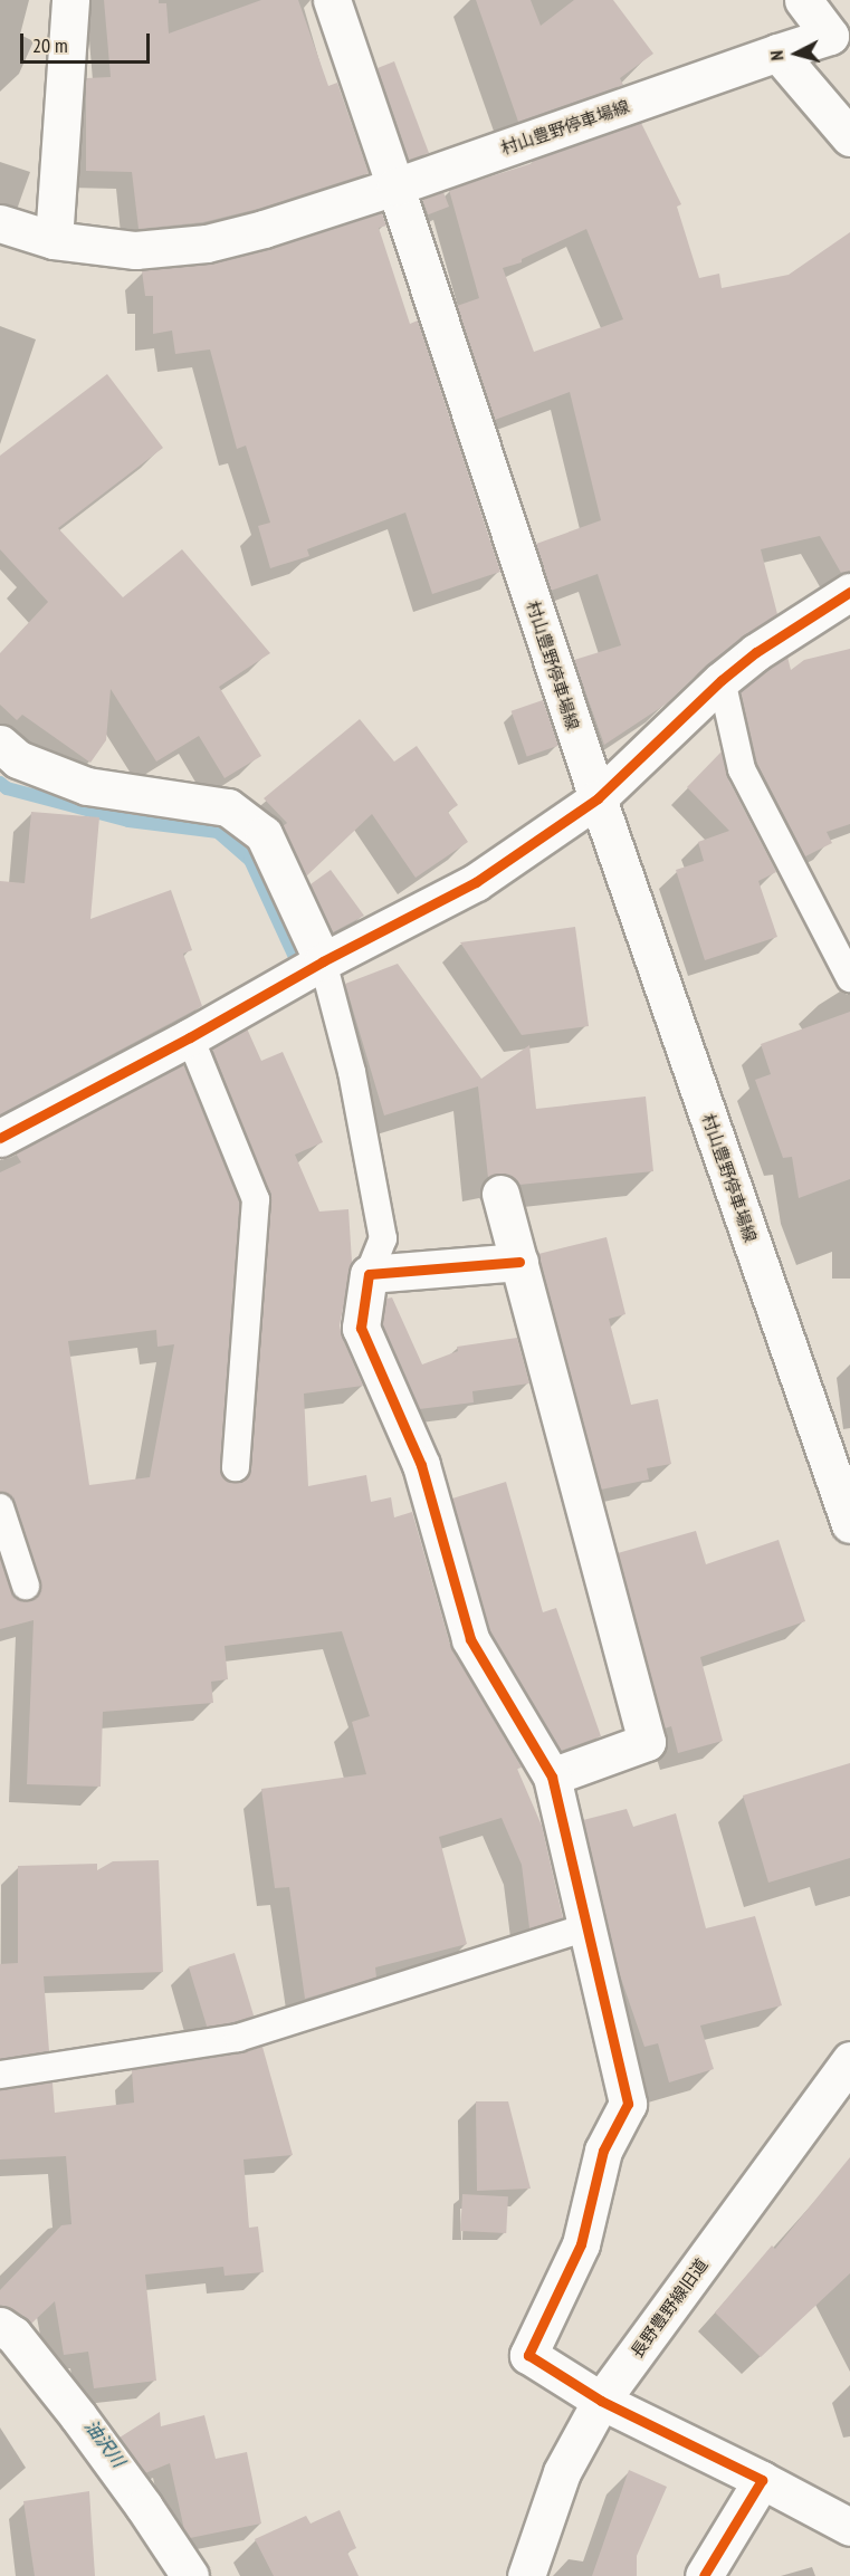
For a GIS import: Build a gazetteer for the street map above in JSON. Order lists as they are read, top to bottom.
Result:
{
  "streets": {
    "street": ["村山豊野停車場線", "長野豊野線旧道"]
  },
  "water": ["油沢川"],
  "scale_bar": "20 m",
  "north": "left"
}
